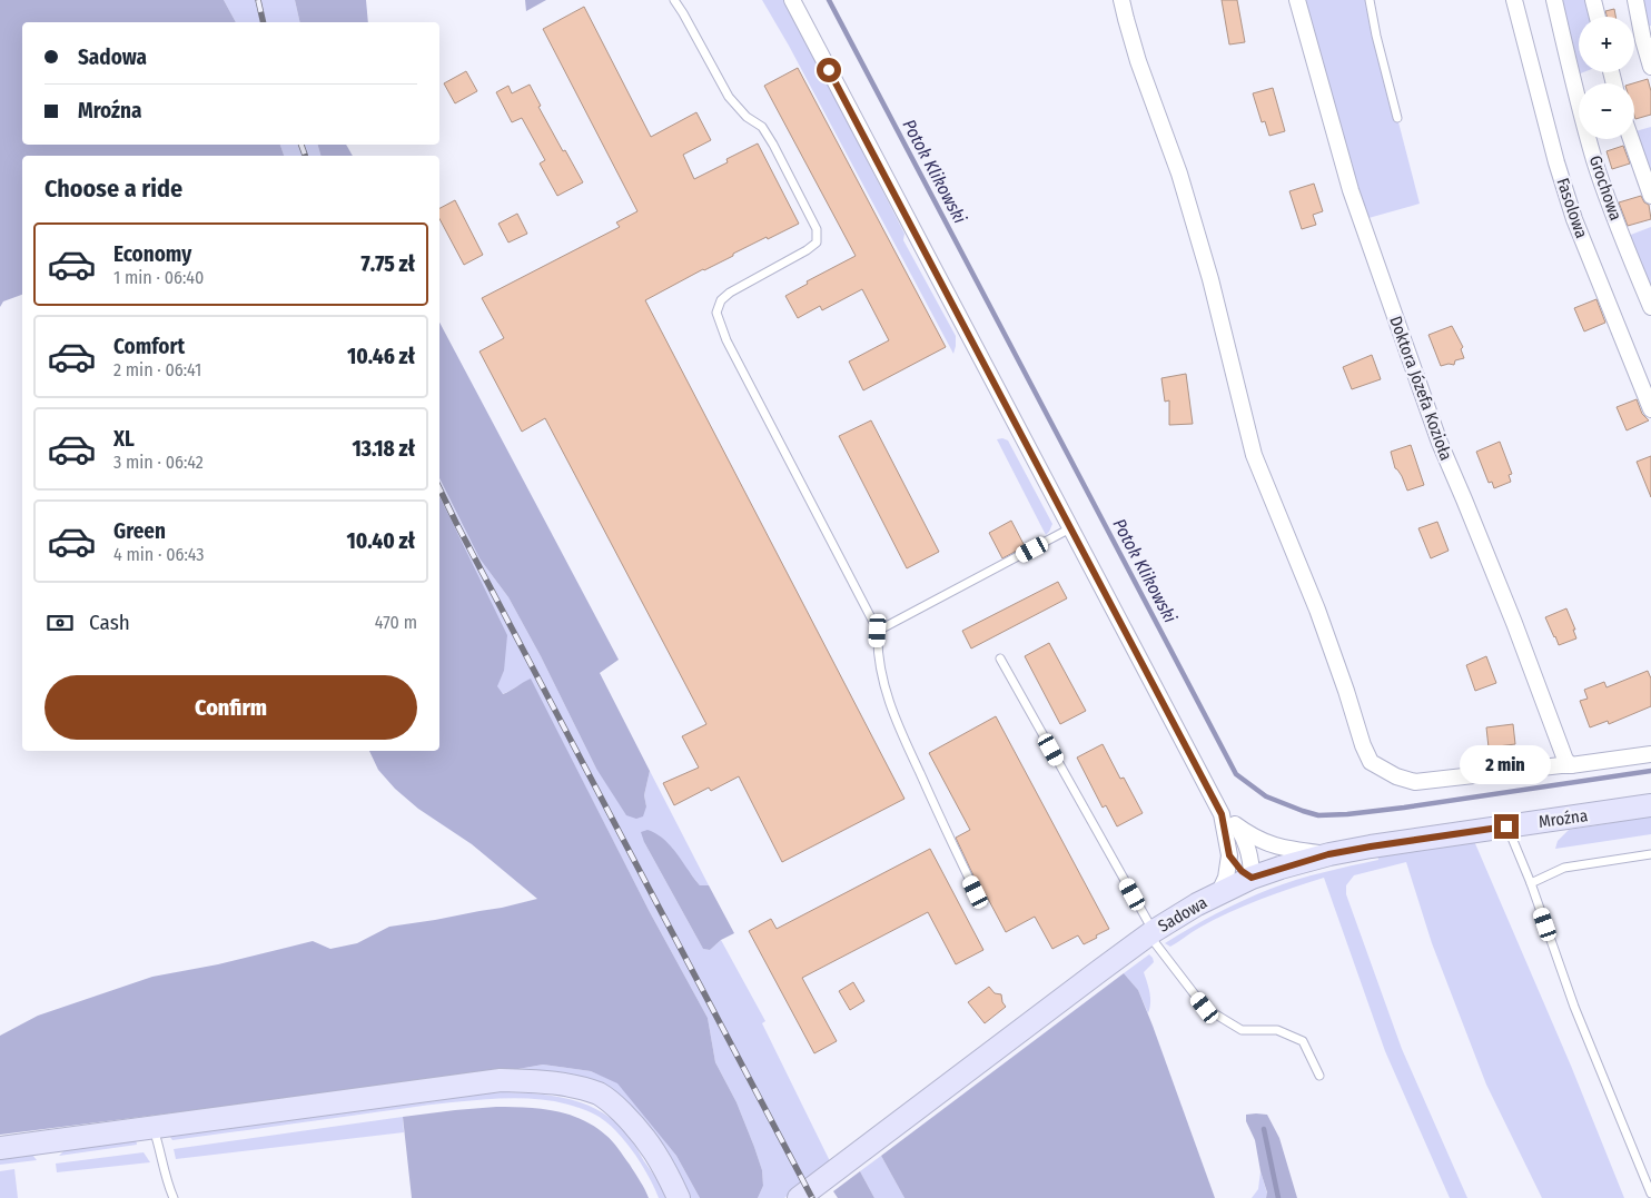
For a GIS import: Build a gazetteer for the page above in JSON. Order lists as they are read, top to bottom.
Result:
{
  "streets": {
    "main road": ["Mroźna", "Sadowa"],
    "street": ["Grochowa", "Fasolowa", "Doktora Józefa Kozioła"]
  },
  "crossings": [
    ["Mroźna", "Sadowa"]
  ],
  "water": ["Potok Klikowski"],
  "page": {
    "map_buttons": ["+", "−"],
    "banner": ["Sadowa", "Mroźna"],
    "heading": "Choose a ride",
    "list": [
      {
        "name": "Economy",
        "note": "1 min · 06:40",
        "value": "7.75 zł"
      },
      {
        "name": "Comfort",
        "note": "2 min · 06:41",
        "value": "10.46 zł"
      },
      {
        "name": "XL",
        "note": "3 min · 06:42",
        "value": "13.18 zł"
      },
      {
        "name": "Green",
        "note": "4 min · 06:43",
        "value": "10.40 zł"
      }
    ],
    "pay": ["Cash", "470 m"],
    "buttons": "Confirm",
    "bubble": "2 min"
  }
}
